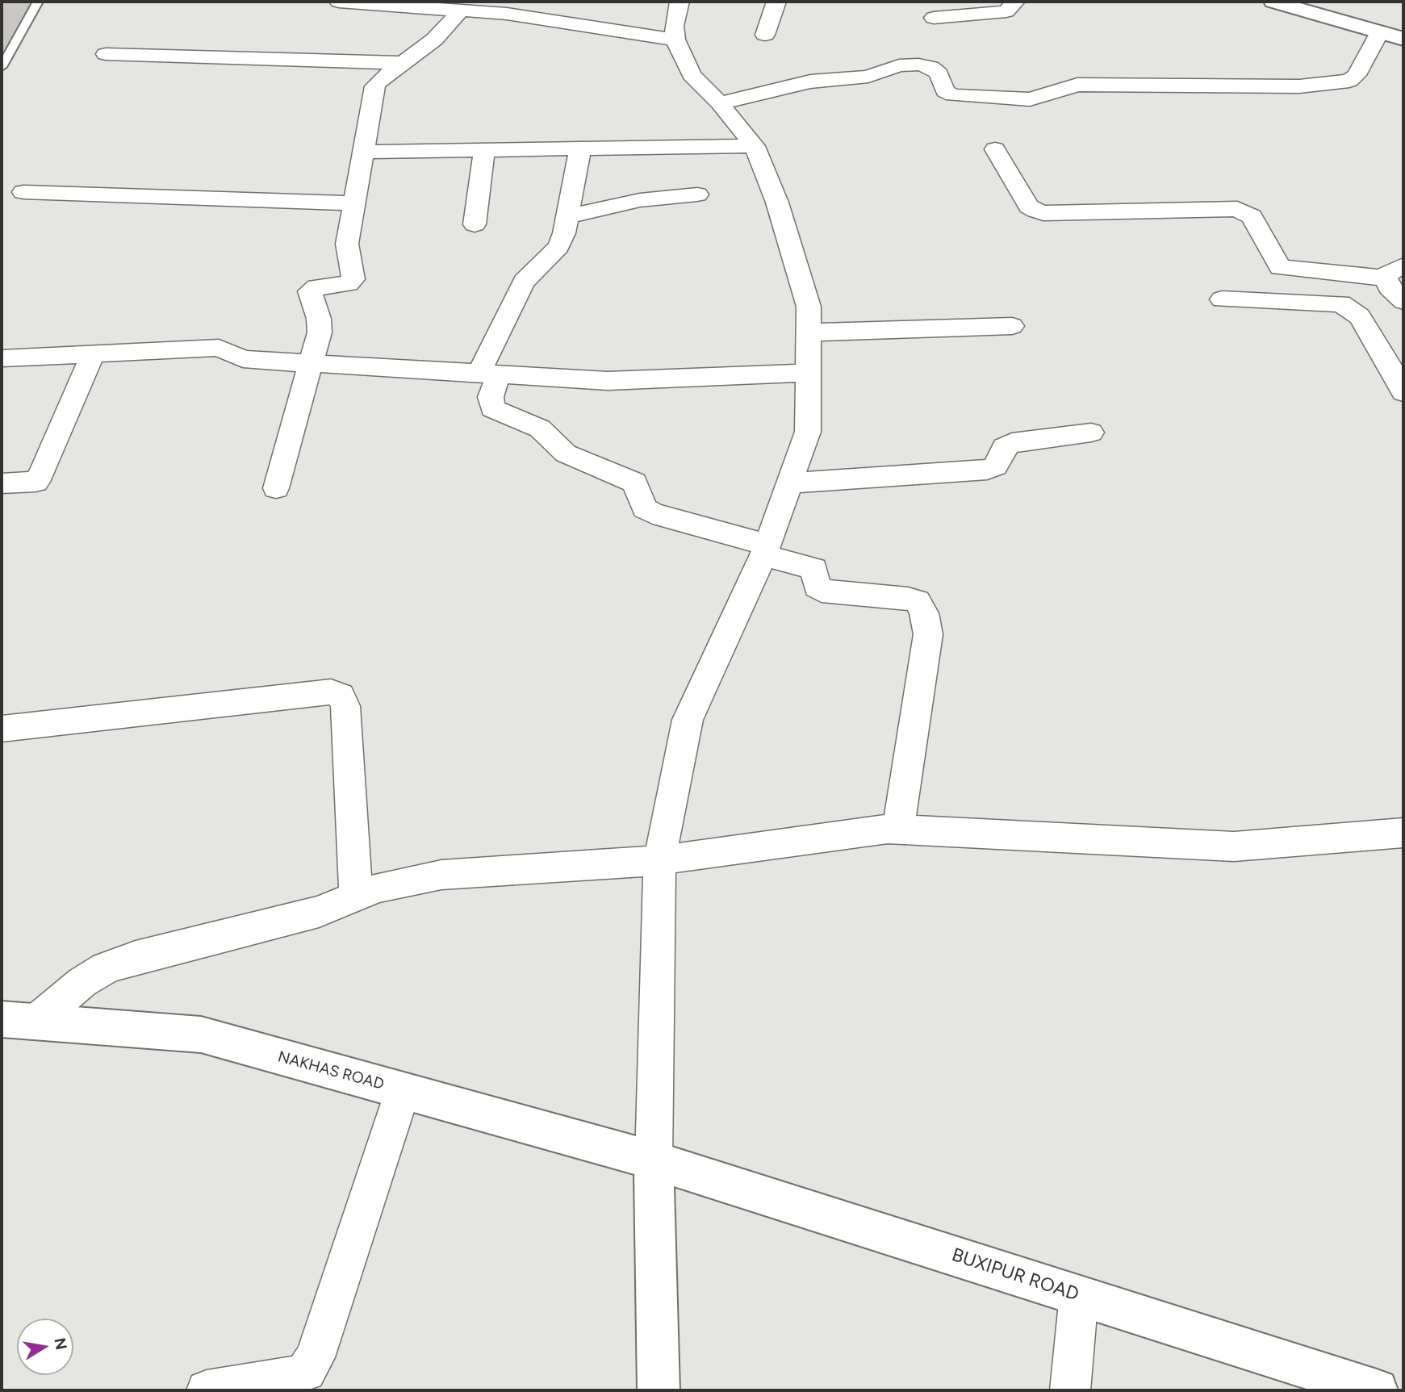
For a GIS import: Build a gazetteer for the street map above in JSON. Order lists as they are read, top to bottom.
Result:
{
  "streets": {
    "main road": ["NAKHAS ROAD", "BUXIPUR ROAD"]
  },
  "crossings": [
    ["NAKHAS ROAD", "BUXIPUR ROAD"]
  ],
  "north": "right"
}
